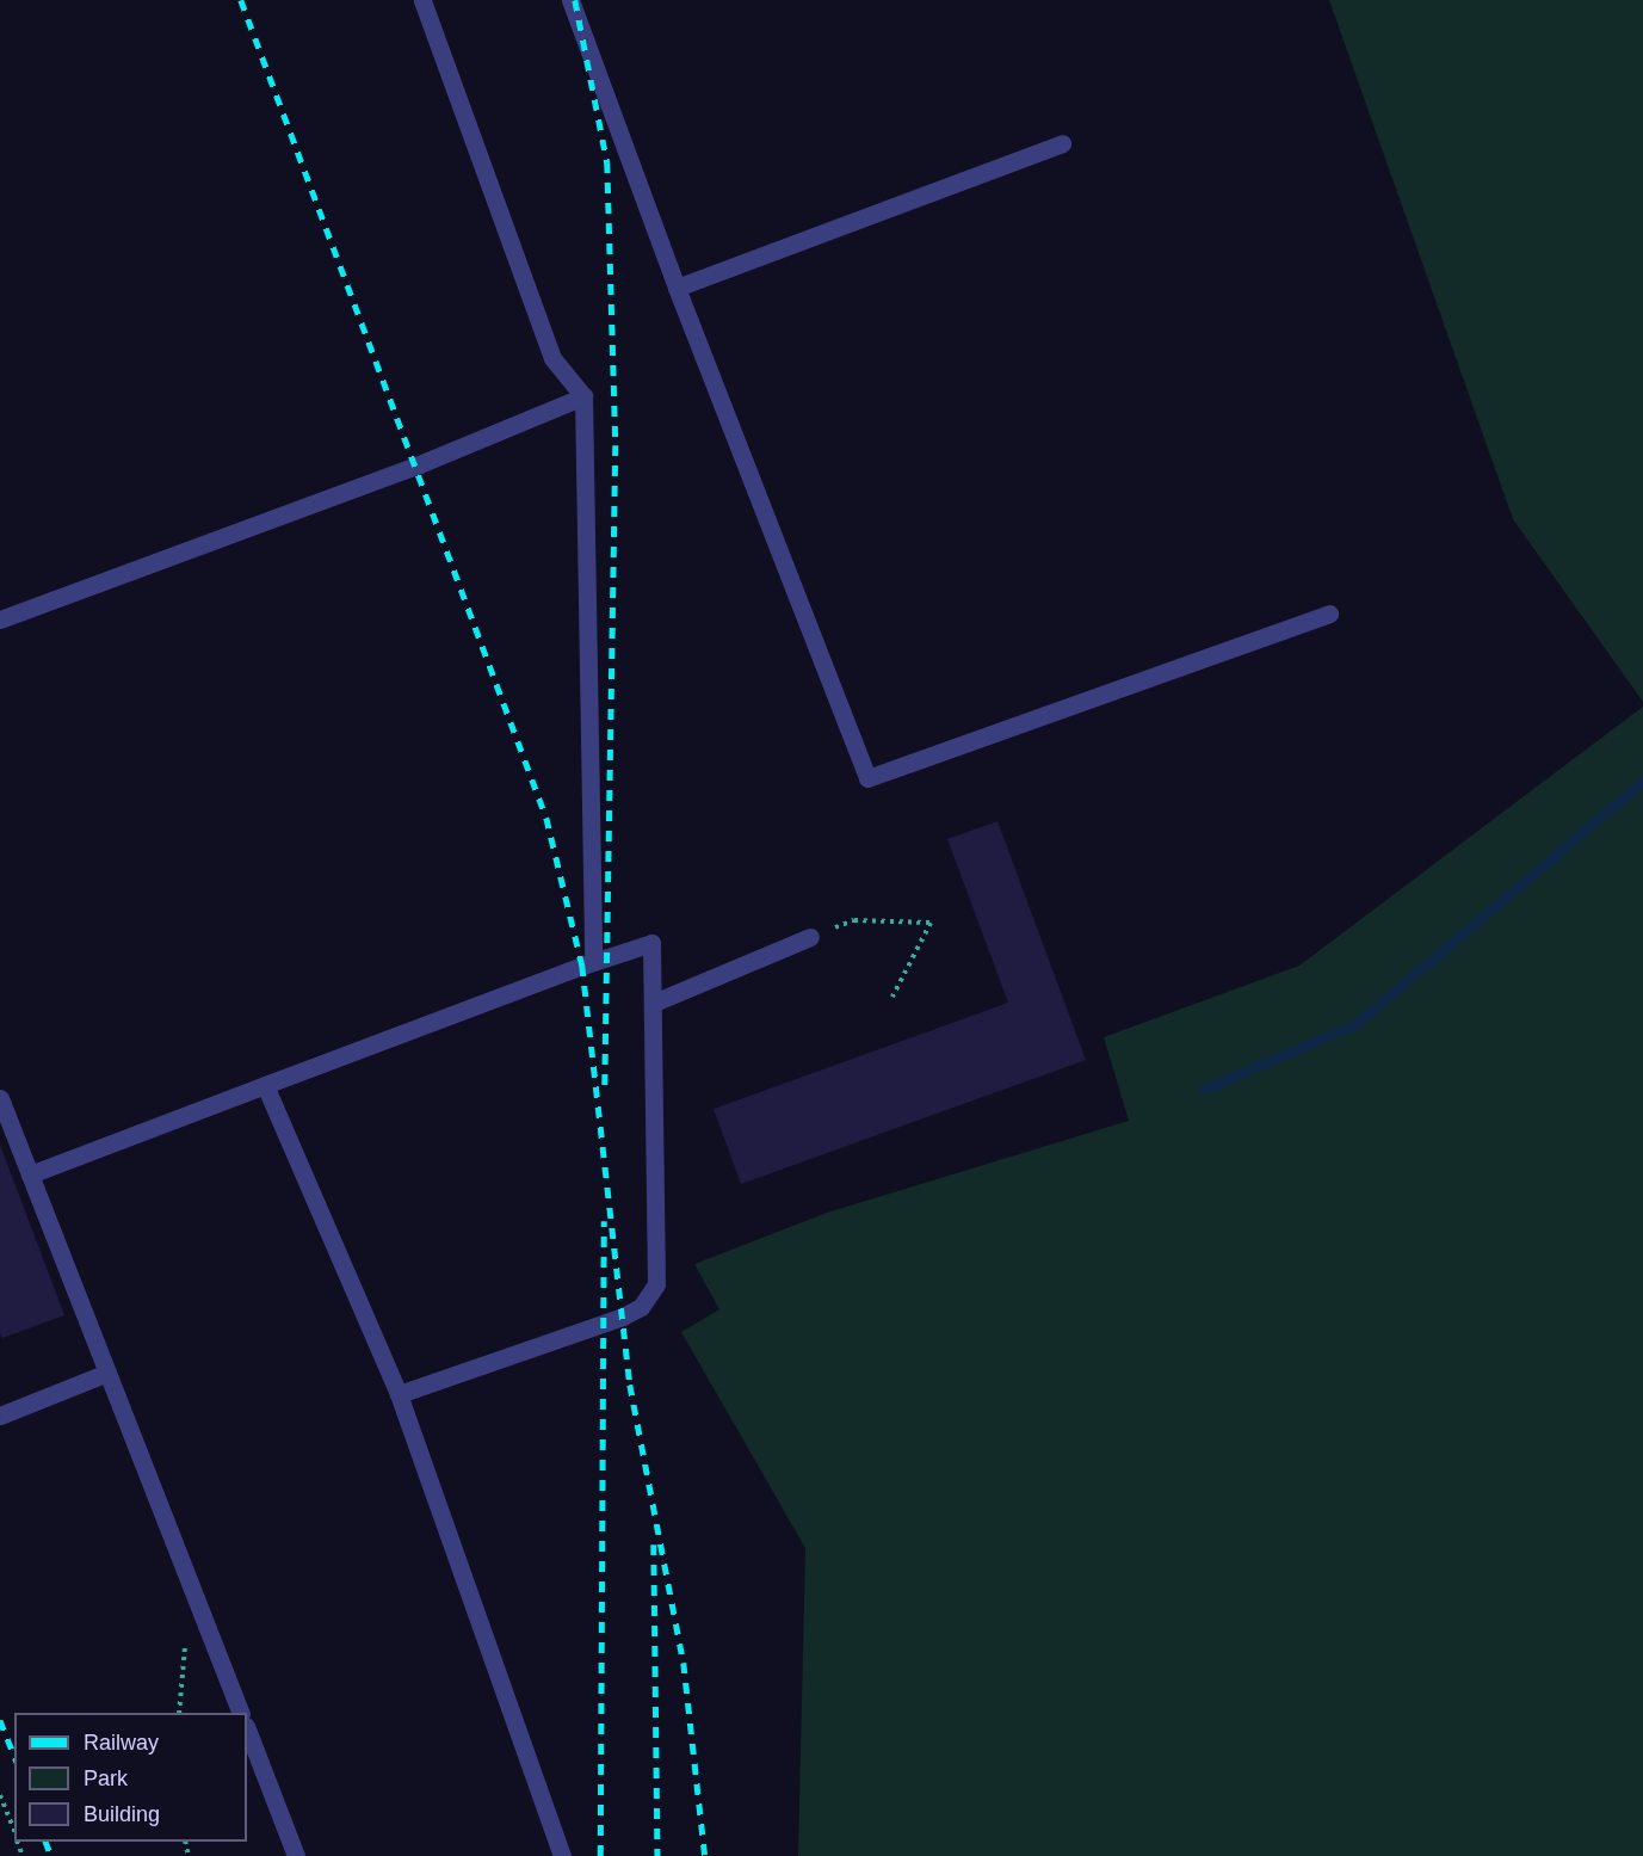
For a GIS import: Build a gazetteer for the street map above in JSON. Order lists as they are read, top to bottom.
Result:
{
  "legend": ["Railway", "Park", "Building"]
}
